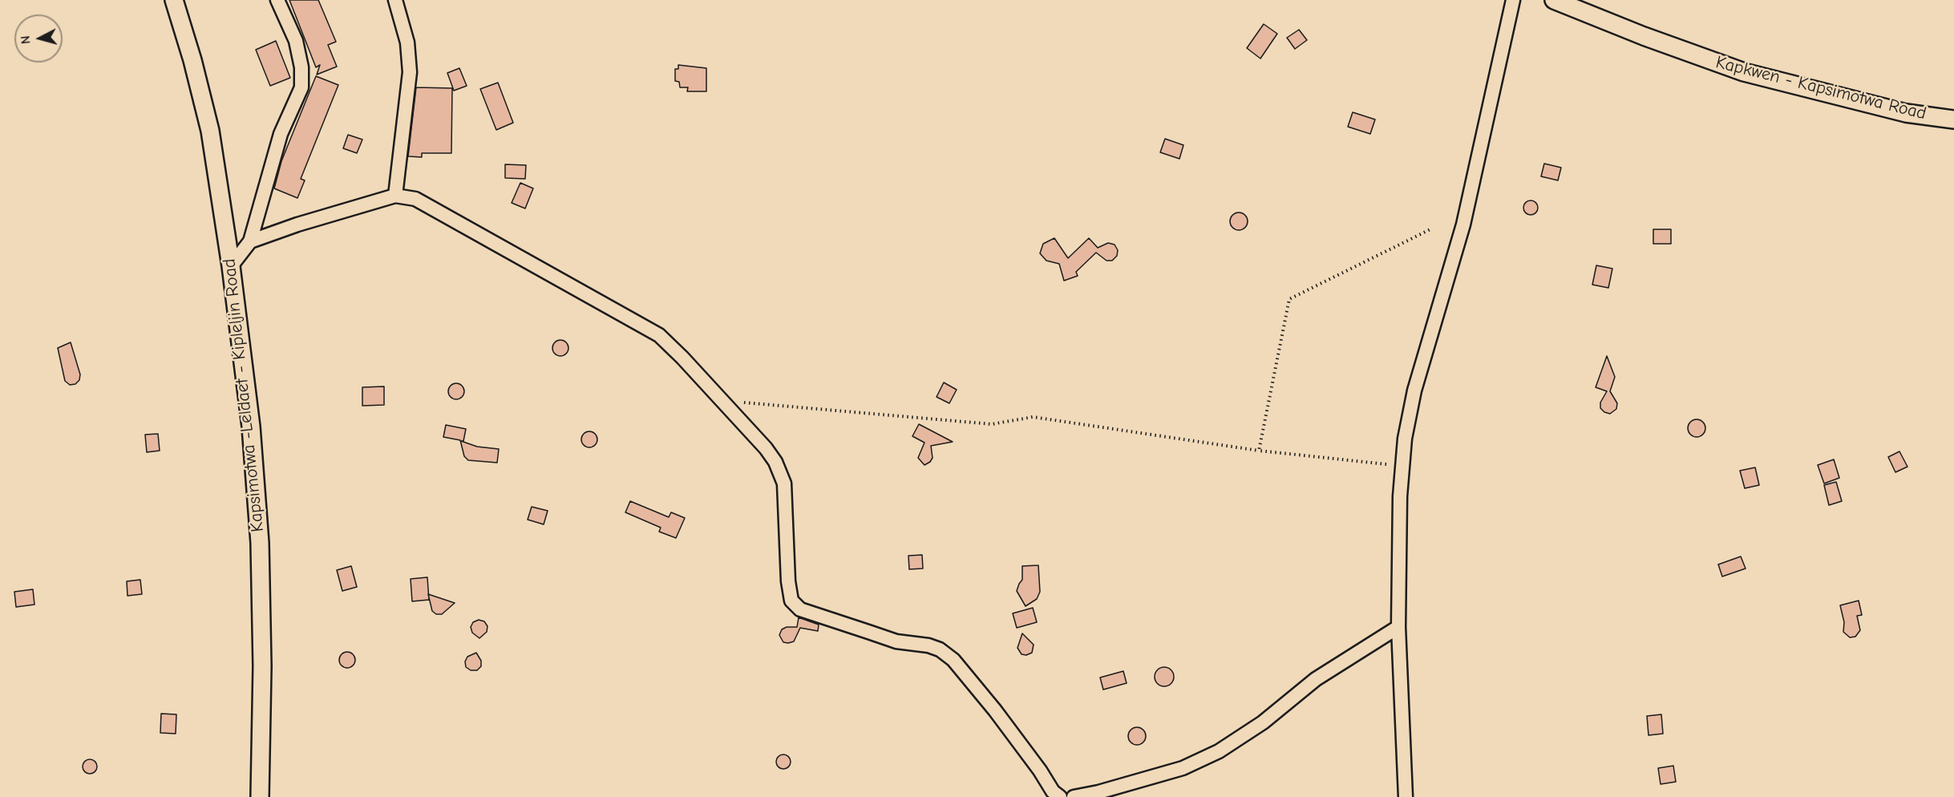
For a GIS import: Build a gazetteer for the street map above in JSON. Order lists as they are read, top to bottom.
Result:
{
  "streets": {
    "street": ["Kapkwen - Kapsimotwa Road", "Kapsimotwa -Leldaet - Kipleljin Road"]
  },
  "north": "left"
}
